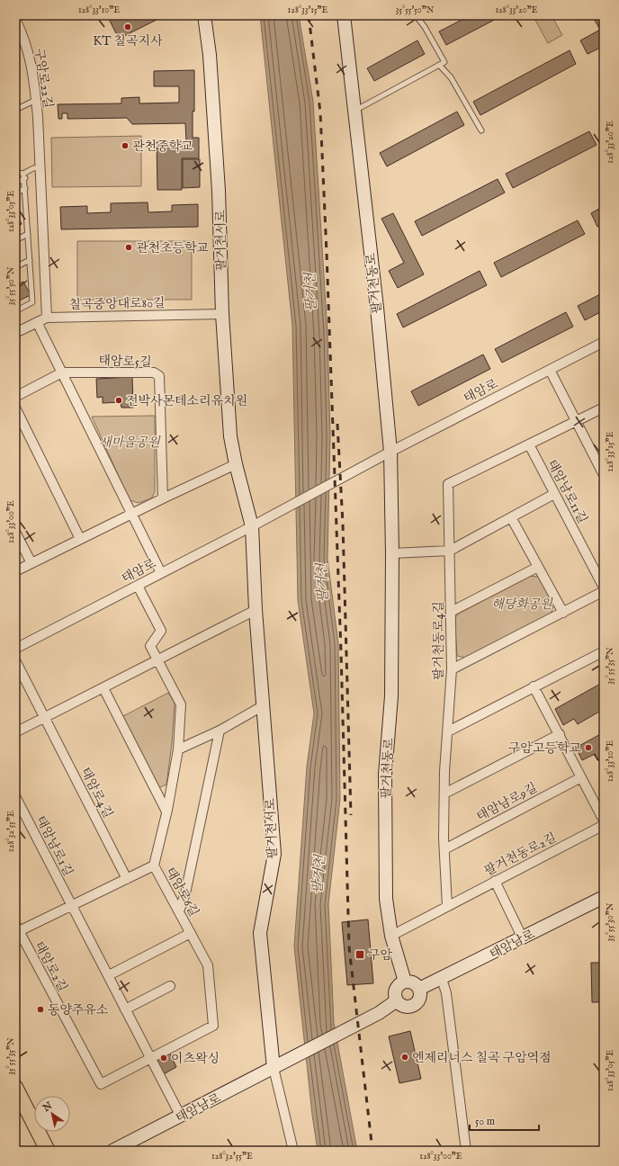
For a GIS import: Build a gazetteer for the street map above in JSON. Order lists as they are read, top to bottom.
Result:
{
  "streets": {
    "main road": ["팔거천서로", "팔거천동로", "태암남로"],
    "street": [
      "구암로22길",
      "칠곡중앙대로80길",
      "태암로5길",
      "태암로",
      "태암남로11길",
      "팔거천동로4길",
      "태암로4길",
      "태암남로9길",
      "태암남로1길",
      "팔거천동로2길",
      "태암로6길",
      "태암로2길"
    ]
  },
  "crossings": [
    ["구암로22길", "칠곡중앙대로80길"],
    ["팔거천서로", "칠곡중앙대로80길"],
    ["팔거천서로", "태암로"],
    ["팔거천서로", "태암남로"],
    ["팔거천동로", "태암로"],
    ["팔거천동로", "팔거천동로2길"],
    ["팔거천동로", "태암남로"],
    ["태암로", "태암로6길"],
    ["팔거천동로4길", "태암남로9길"],
    ["태암남로1길", "태암로6길"],
    ["태암남로1길", "태암남로"],
    ["태암남로1길", "태암로2길"],
    ["태암로6길", "태암로2길"]
  ],
  "water": ["팔거천"],
  "parks": ["새마을공원", "해당화공원"],
  "places": {
    "other": [
      "KT 칠곡지사",
      "관천중학교",
      "관천초등학교",
      "전박사몬테소리유치원",
      "구암고등학교",
      "동양주유소",
      "엔제리너스 칠곡 구암역점",
      "이츠왁싱"
    ],
    "transit": ["구암"]
  },
  "scale_bar": "50 m",
  "north": "top left",
  "coordinates": [
    "128°33'10\"E",
    "128°33'15\"E",
    "35°55'50\"N",
    "128°33'20\"E",
    "128°33'05\"E",
    "128°33'00\"E",
    "35°55'35\"N",
    "128°32'55\"E",
    "35°55'30\"N"
  ]
}
